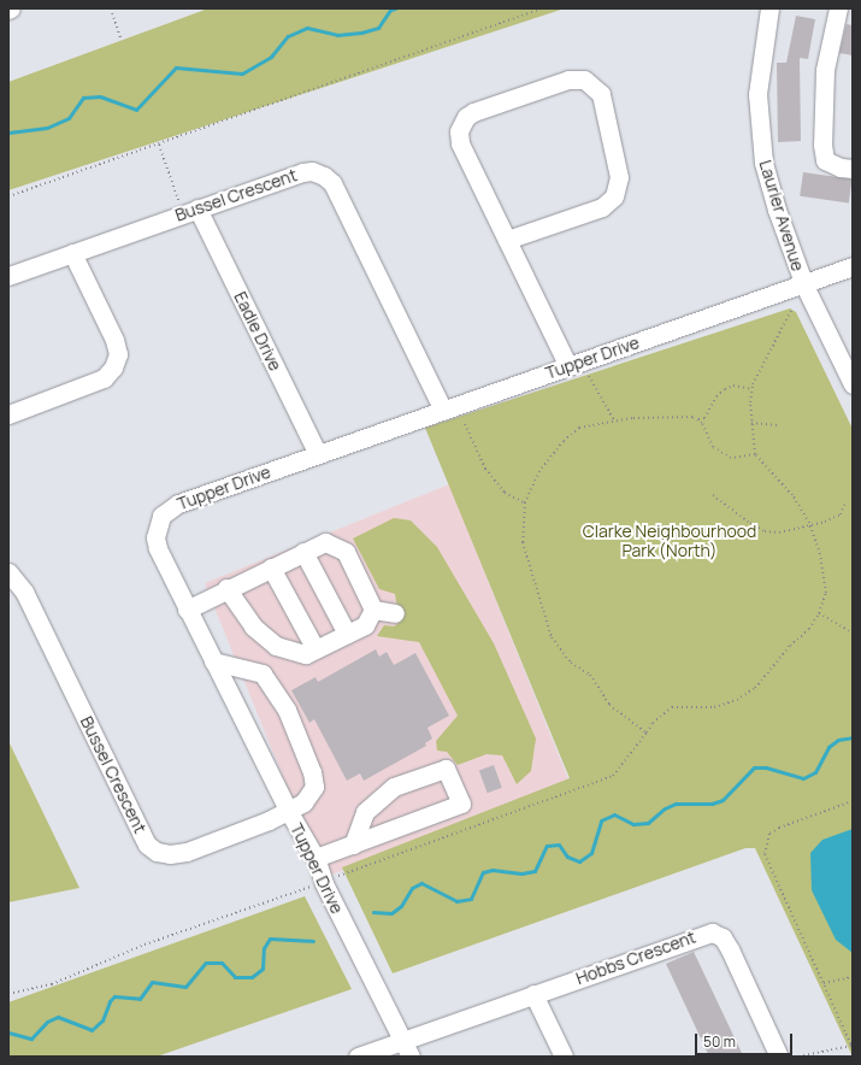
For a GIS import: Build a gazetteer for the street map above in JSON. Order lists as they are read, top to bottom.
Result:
{
  "streets": {
    "street": [
      "Bussel Crescent",
      "Laurier Avenue",
      "Eadie Drive",
      "Tupper Drive",
      "Hobbs Crescent"
    ]
  },
  "crossings": [
    ["Bussel Crescent", "Eadie Drive"],
    ["Bussel Crescent", "Tupper Drive"],
    ["Laurier Avenue", "Tupper Drive"],
    ["Eadie Drive", "Tupper Drive"],
    ["Tupper Drive", "Hobbs Crescent"]
  ],
  "parks": ["Clarke Neighbourhood Park (North)"],
  "scale_bar": "50 m"
}
